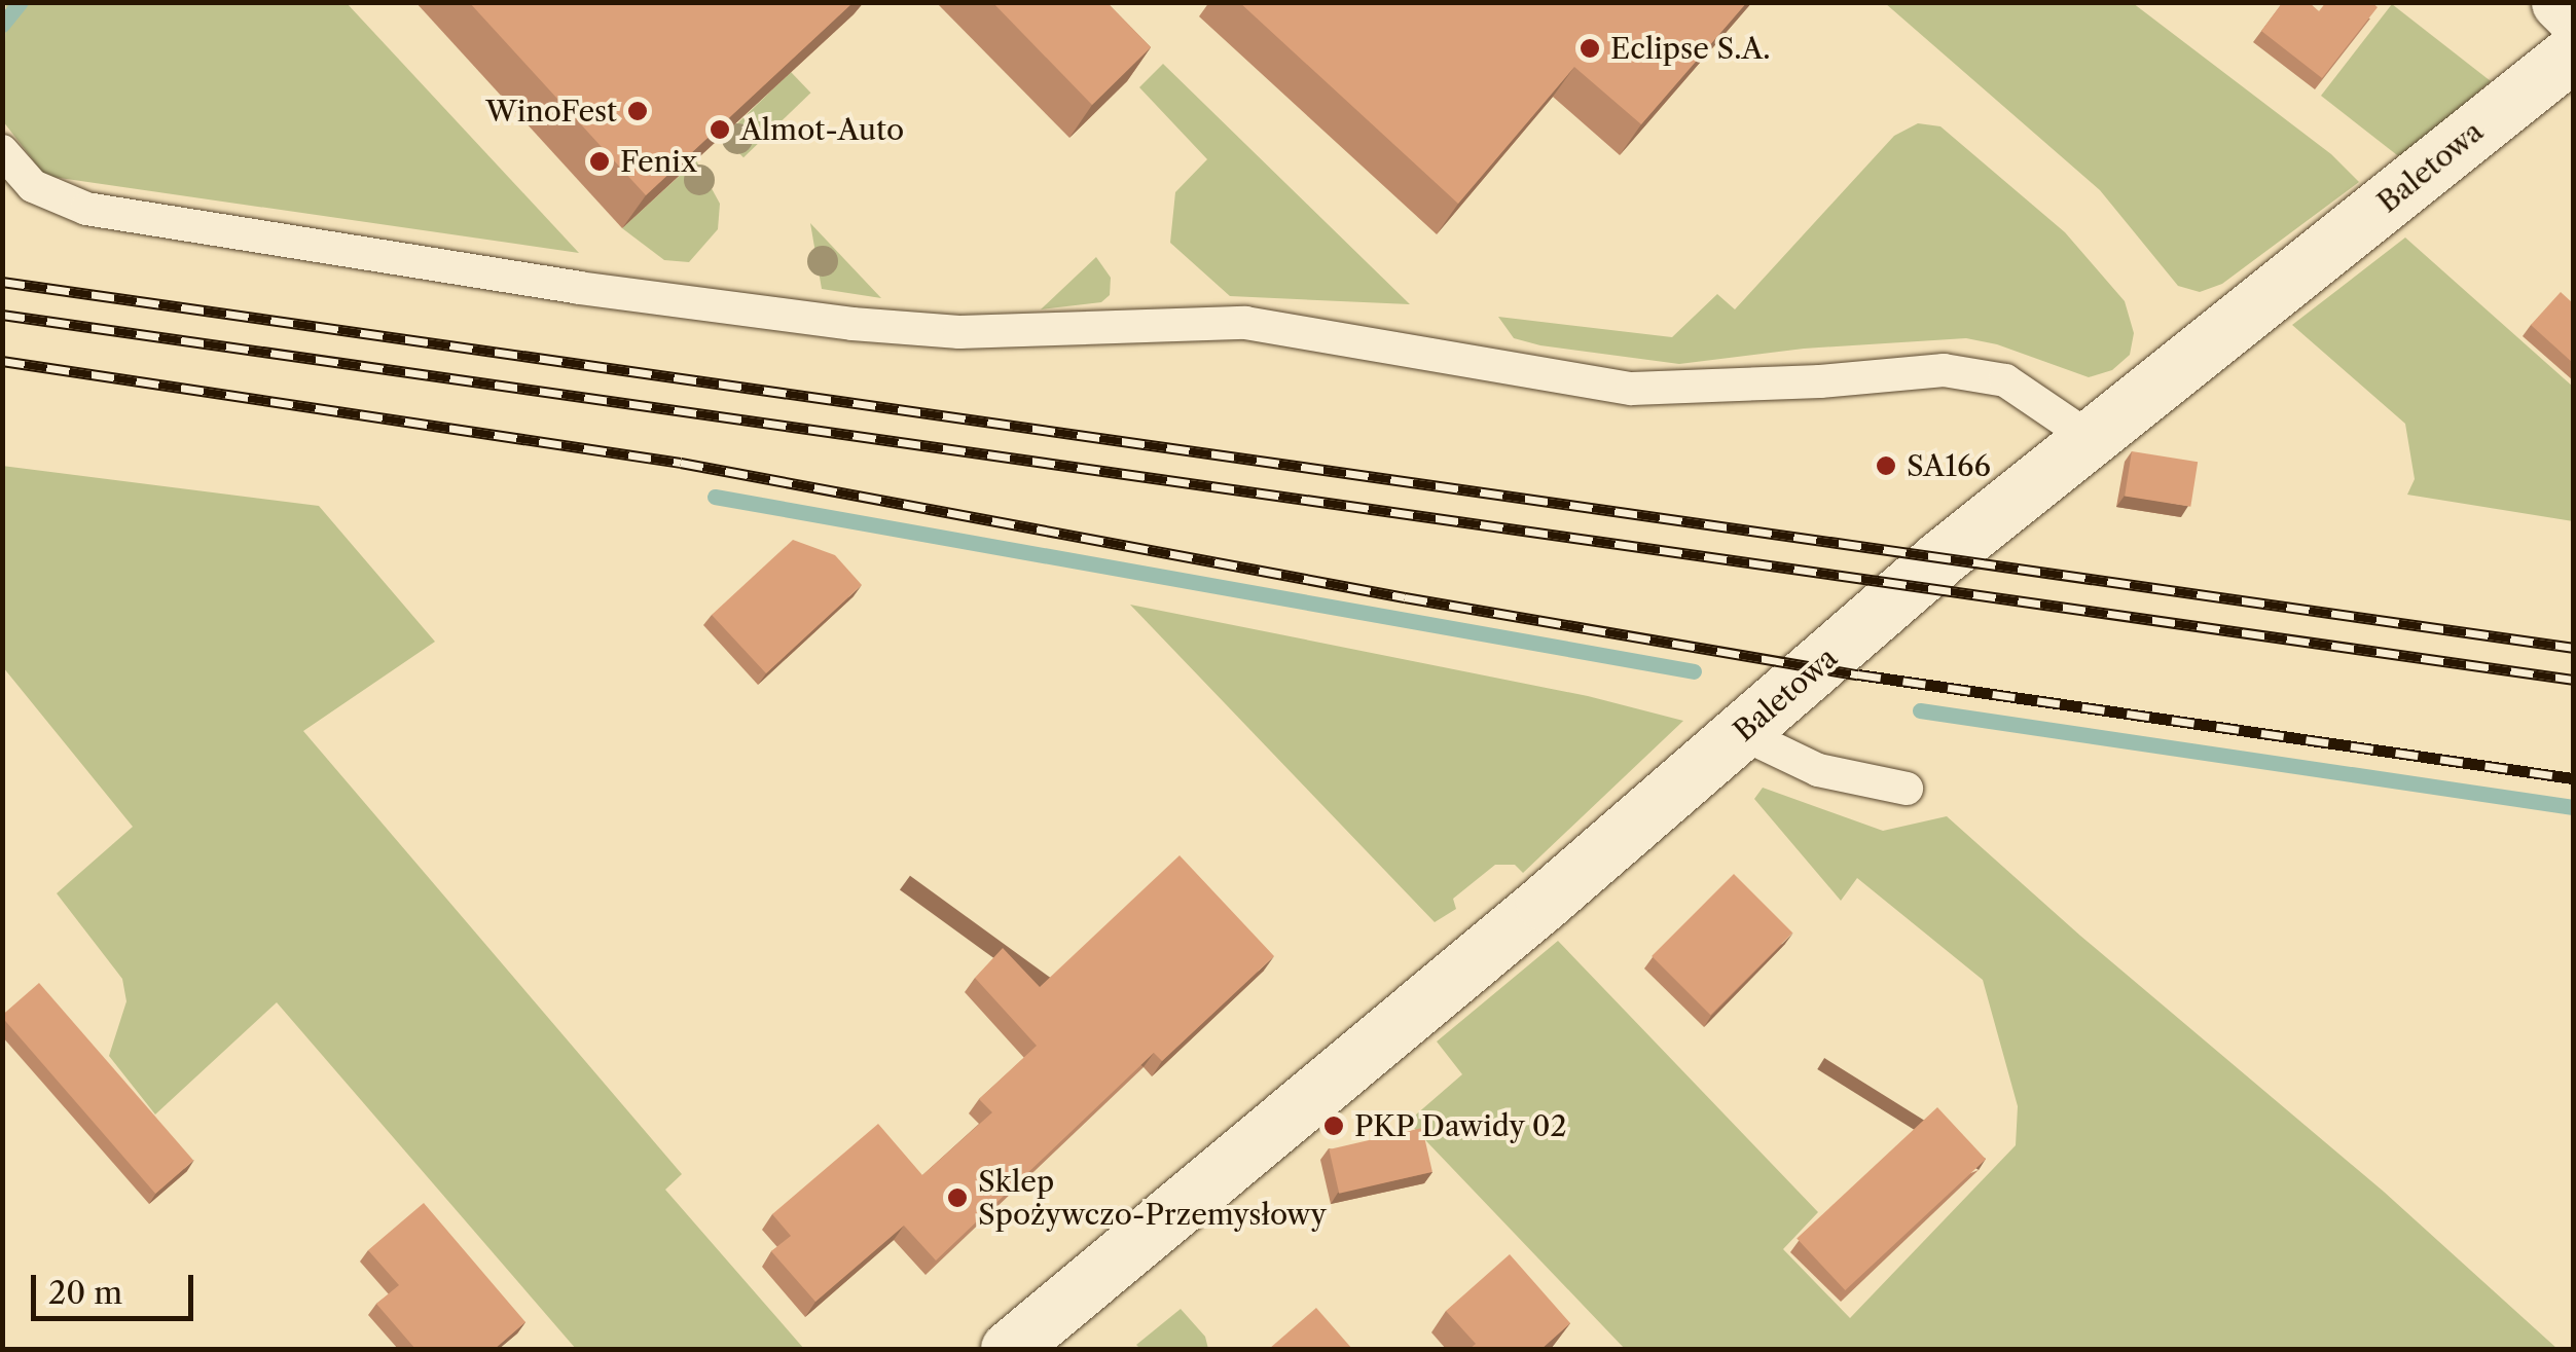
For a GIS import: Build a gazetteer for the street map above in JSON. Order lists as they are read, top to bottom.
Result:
{
  "streets": {
    "street": ["Baletowa"]
  },
  "places": [
    "Eclipse S.A.",
    "WinoFest",
    "Almot-Auto",
    "Fenix",
    "SA166",
    "PKP Dawidy 02",
    "Sklep Spożywczo-Przemysłowy"
  ],
  "scale_bar": "20 m"
}
